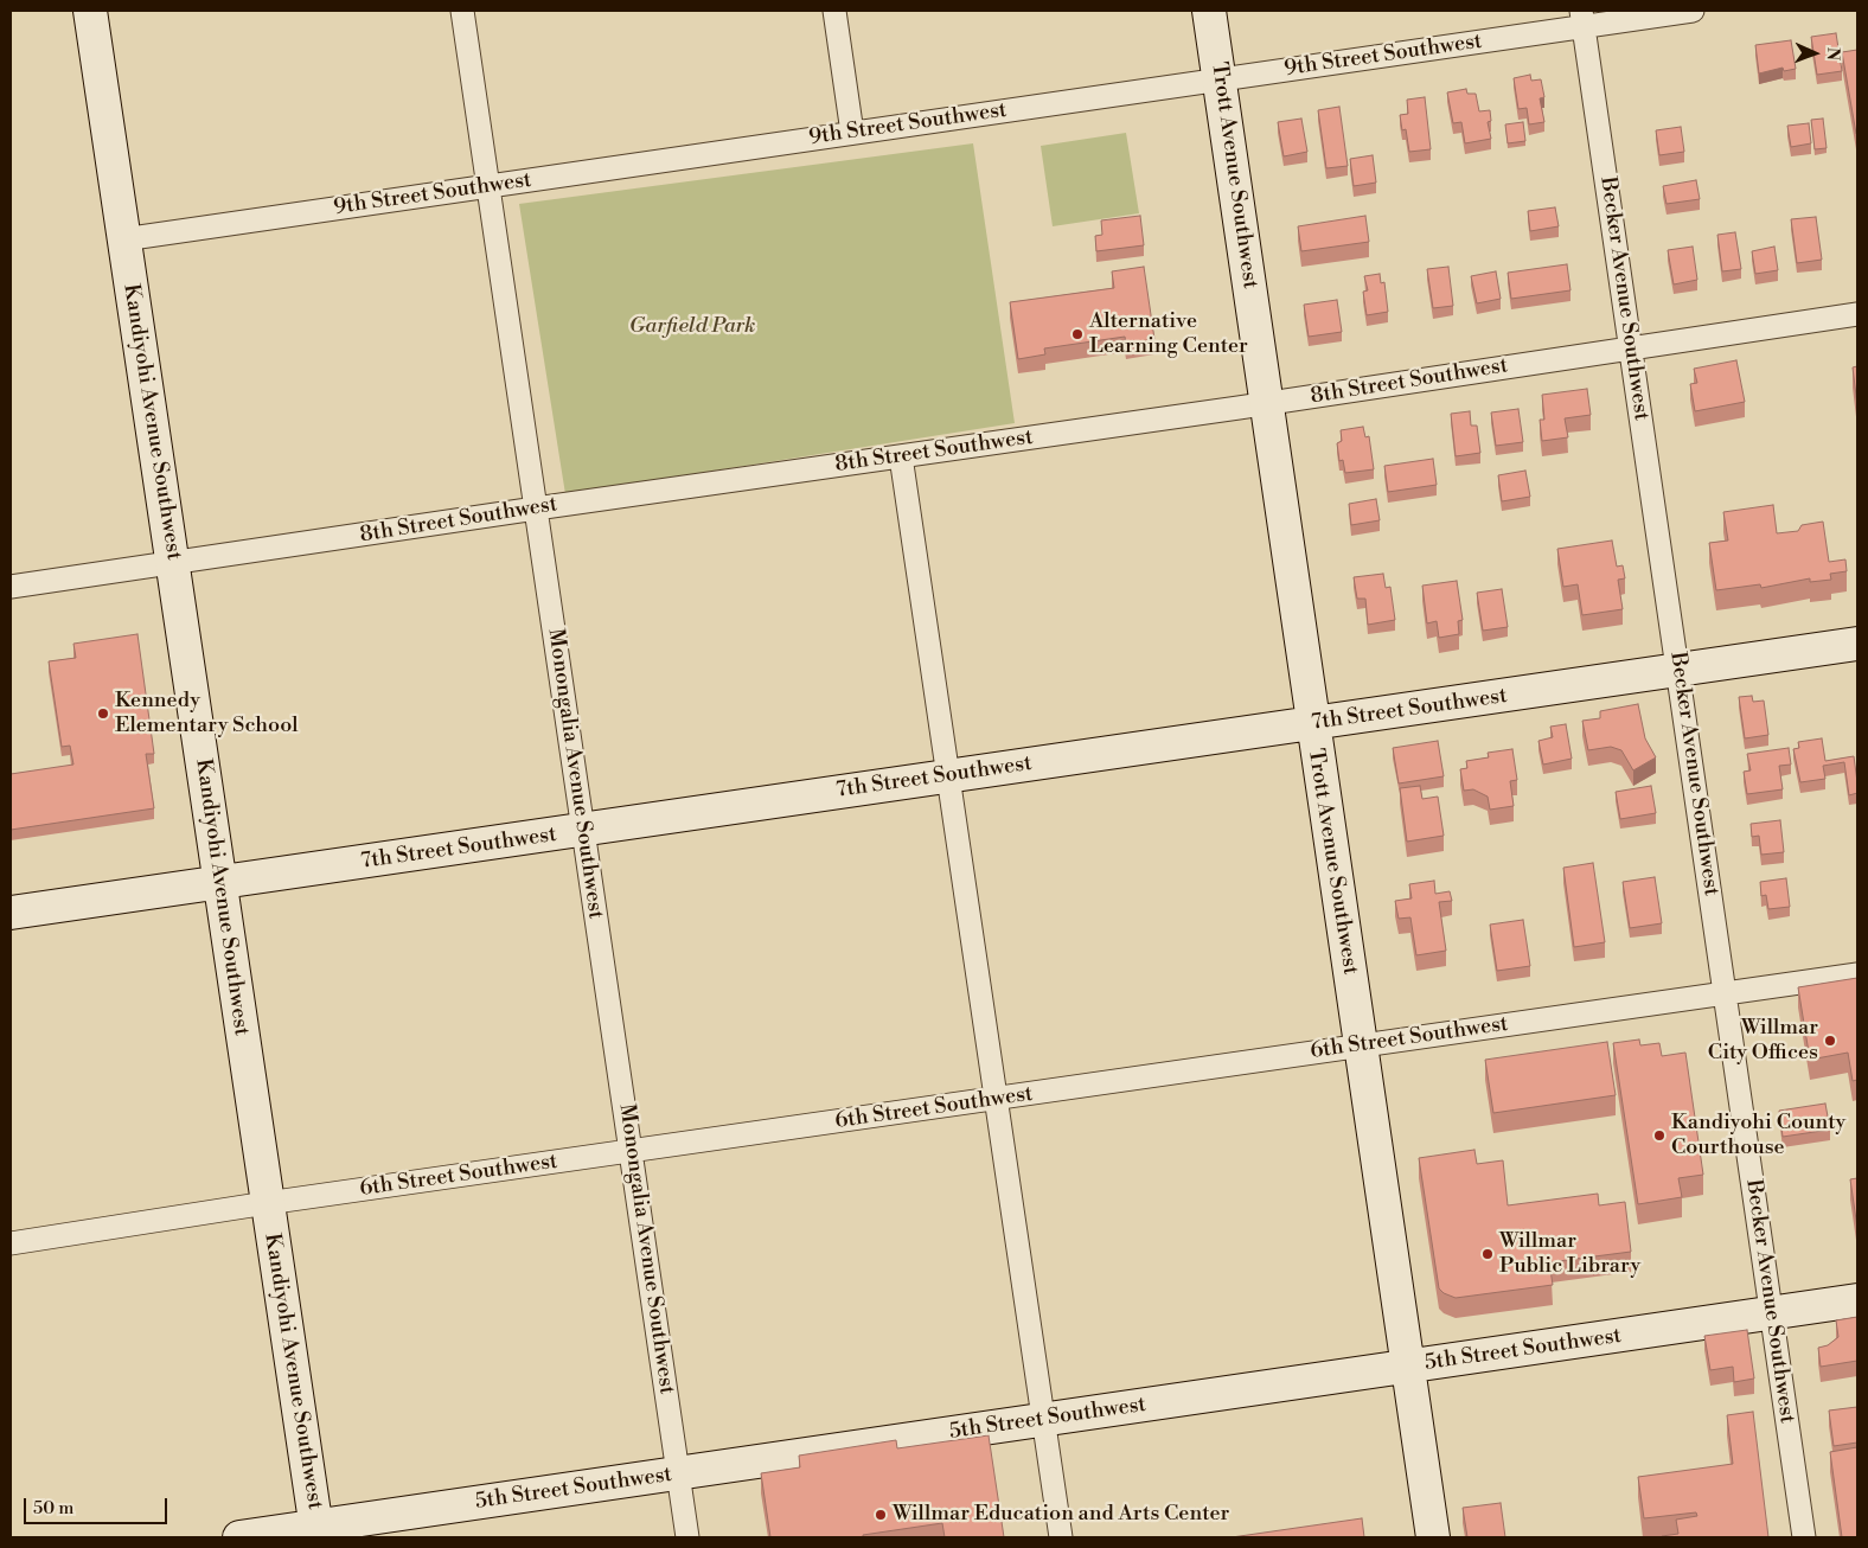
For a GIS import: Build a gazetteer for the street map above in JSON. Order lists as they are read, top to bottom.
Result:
{
  "streets": {
    "street": [
      "9th Street Southwest",
      "Trott Avenue Southwest",
      "Becker Avenue Southwest",
      "8th Street Southwest",
      "Kandiyohi Avenue Southwest",
      "7th Street Southwest",
      "Monongalia Avenue Southwest",
      "6th Street Southwest",
      "5th Street Southwest"
    ]
  },
  "crossings": [
    ["9th Street Southwest", "Trott Avenue Southwest"],
    ["9th Street Southwest", "Becker Avenue Southwest"],
    ["9th Street Southwest", "Kandiyohi Avenue Southwest"],
    ["9th Street Southwest", "Monongalia Avenue Southwest"],
    ["Trott Avenue Southwest", "8th Street Southwest"],
    ["Trott Avenue Southwest", "7th Street Southwest"],
    ["Trott Avenue Southwest", "6th Street Southwest"],
    ["Trott Avenue Southwest", "5th Street Southwest"],
    ["Becker Avenue Southwest", "8th Street Southwest"],
    ["Becker Avenue Southwest", "7th Street Southwest"],
    ["Becker Avenue Southwest", "6th Street Southwest"],
    ["Becker Avenue Southwest", "5th Street Southwest"],
    ["8th Street Southwest", "Kandiyohi Avenue Southwest"],
    ["8th Street Southwest", "Monongalia Avenue Southwest"],
    ["Kandiyohi Avenue Southwest", "7th Street Southwest"],
    ["Kandiyohi Avenue Southwest", "6th Street Southwest"],
    ["Kandiyohi Avenue Southwest", "5th Street Southwest"],
    ["7th Street Southwest", "Monongalia Avenue Southwest"],
    ["Monongalia Avenue Southwest", "6th Street Southwest"],
    ["Monongalia Avenue Southwest", "5th Street Southwest"]
  ],
  "parks": ["Garfield Park"],
  "places": [
    "Alternative Learning Center",
    "Kennedy Elementary School",
    "Willmar City Offices",
    "Kandiyohi County Courthouse",
    "Willmar Public Library",
    "Willmar Education and Arts Center"
  ],
  "scale_bar": "50 m",
  "north": "right"
}
